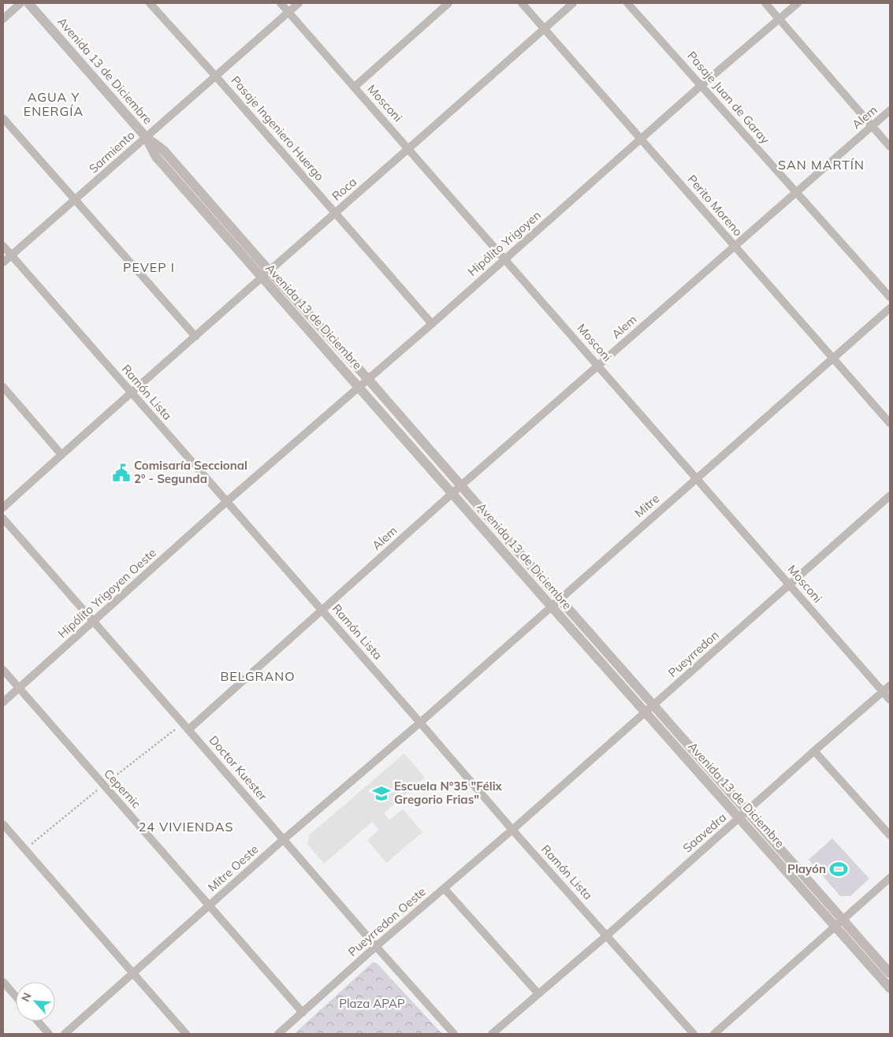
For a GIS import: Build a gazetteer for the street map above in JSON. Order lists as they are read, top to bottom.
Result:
{
  "streets": {
    "street": [
      "Avenida 13 de Diciembre",
      "Pasaje Juan de Garay",
      "Mosconi",
      "Alem",
      "Pasaje Ingeniero Huergo",
      "Sarmiento",
      "Roca",
      "Perito Moreno",
      "Hipólito Yrigoyen",
      "Ramón Lista",
      "Mitre",
      "Hipólito Yrigoyen Oeste",
      "Pueyrredon",
      "Doctor Kuester",
      "Cepernic",
      "Saavedra",
      "Mitre Oeste",
      "Pueyrredon Oeste"
    ]
  },
  "crossings": [
    ["Avenida 13 de Diciembre", "Alem"],
    ["Avenida 13 de Diciembre", "Sarmiento"],
    ["Avenida 13 de Diciembre", "Roca"],
    ["Avenida 13 de Diciembre", "Hipólito Yrigoyen"],
    ["Avenida 13 de Diciembre", "Mitre"],
    ["Avenida 13 de Diciembre", "Pueyrredon"],
    ["Avenida 13 de Diciembre", "Saavedra"],
    ["Pasaje Juan de Garay", "Alem"],
    ["Pasaje Juan de Garay", "Hipólito Yrigoyen"],
    ["Mosconi", "Alem"],
    ["Mosconi", "Sarmiento"],
    ["Mosconi", "Roca"],
    ["Mosconi", "Hipólito Yrigoyen"],
    ["Mosconi", "Mitre"],
    ["Mosconi", "Pueyrredon"],
    ["Mosconi", "Saavedra"],
    ["Alem", "Perito Moreno"],
    ["Alem", "Ramón Lista"],
    ["Alem", "Doctor Kuester"],
    ["Pasaje Ingeniero Huergo", "Sarmiento"],
    ["Pasaje Ingeniero Huergo", "Roca"],
    ["Pasaje Ingeniero Huergo", "Hipólito Yrigoyen"],
    ["Sarmiento", "Ramón Lista"],
    ["Roca", "Perito Moreno"],
    ["Roca", "Ramón Lista"],
    ["Perito Moreno", "Hipólito Yrigoyen"],
    ["Perito Moreno", "Mitre"],
    ["Hipólito Yrigoyen", "Ramón Lista"],
    ["Hipólito Yrigoyen", "Hipólito Yrigoyen Oeste"],
    ["Ramón Lista", "Mitre"],
    ["Ramón Lista", "Hipólito Yrigoyen Oeste"],
    ["Ramón Lista", "Pueyrredon"],
    ["Ramón Lista", "Saavedra"],
    ["Ramón Lista", "Mitre Oeste"],
    ["Ramón Lista", "Pueyrredon Oeste"],
    ["Mitre", "Mitre Oeste"],
    ["Hipólito Yrigoyen Oeste", "Doctor Kuester"],
    ["Hipólito Yrigoyen Oeste", "Cepernic"],
    ["Pueyrredon", "Pueyrredon Oeste"],
    ["Doctor Kuester", "Mitre Oeste"],
    ["Doctor Kuester", "Pueyrredon Oeste"],
    ["Cepernic", "Mitre Oeste"],
    ["Cepernic", "Pueyrredon Oeste"]
  ],
  "districts": [
    "AGUA Y ENERGÍA",
    "SAN MARTÍN",
    "PEVEP I",
    "BELGRANO",
    "24 VIVIENDAS"
  ],
  "parks": ["Plaza APAP"],
  "places": {
    "public building": ["Comisaría Seccional 2º - Segunda"],
    "school or university": ["Escuela N°35 \"Félix Gregorio Frias\""],
    "sports": ["Playón"]
  },
  "north": "top left"
}
